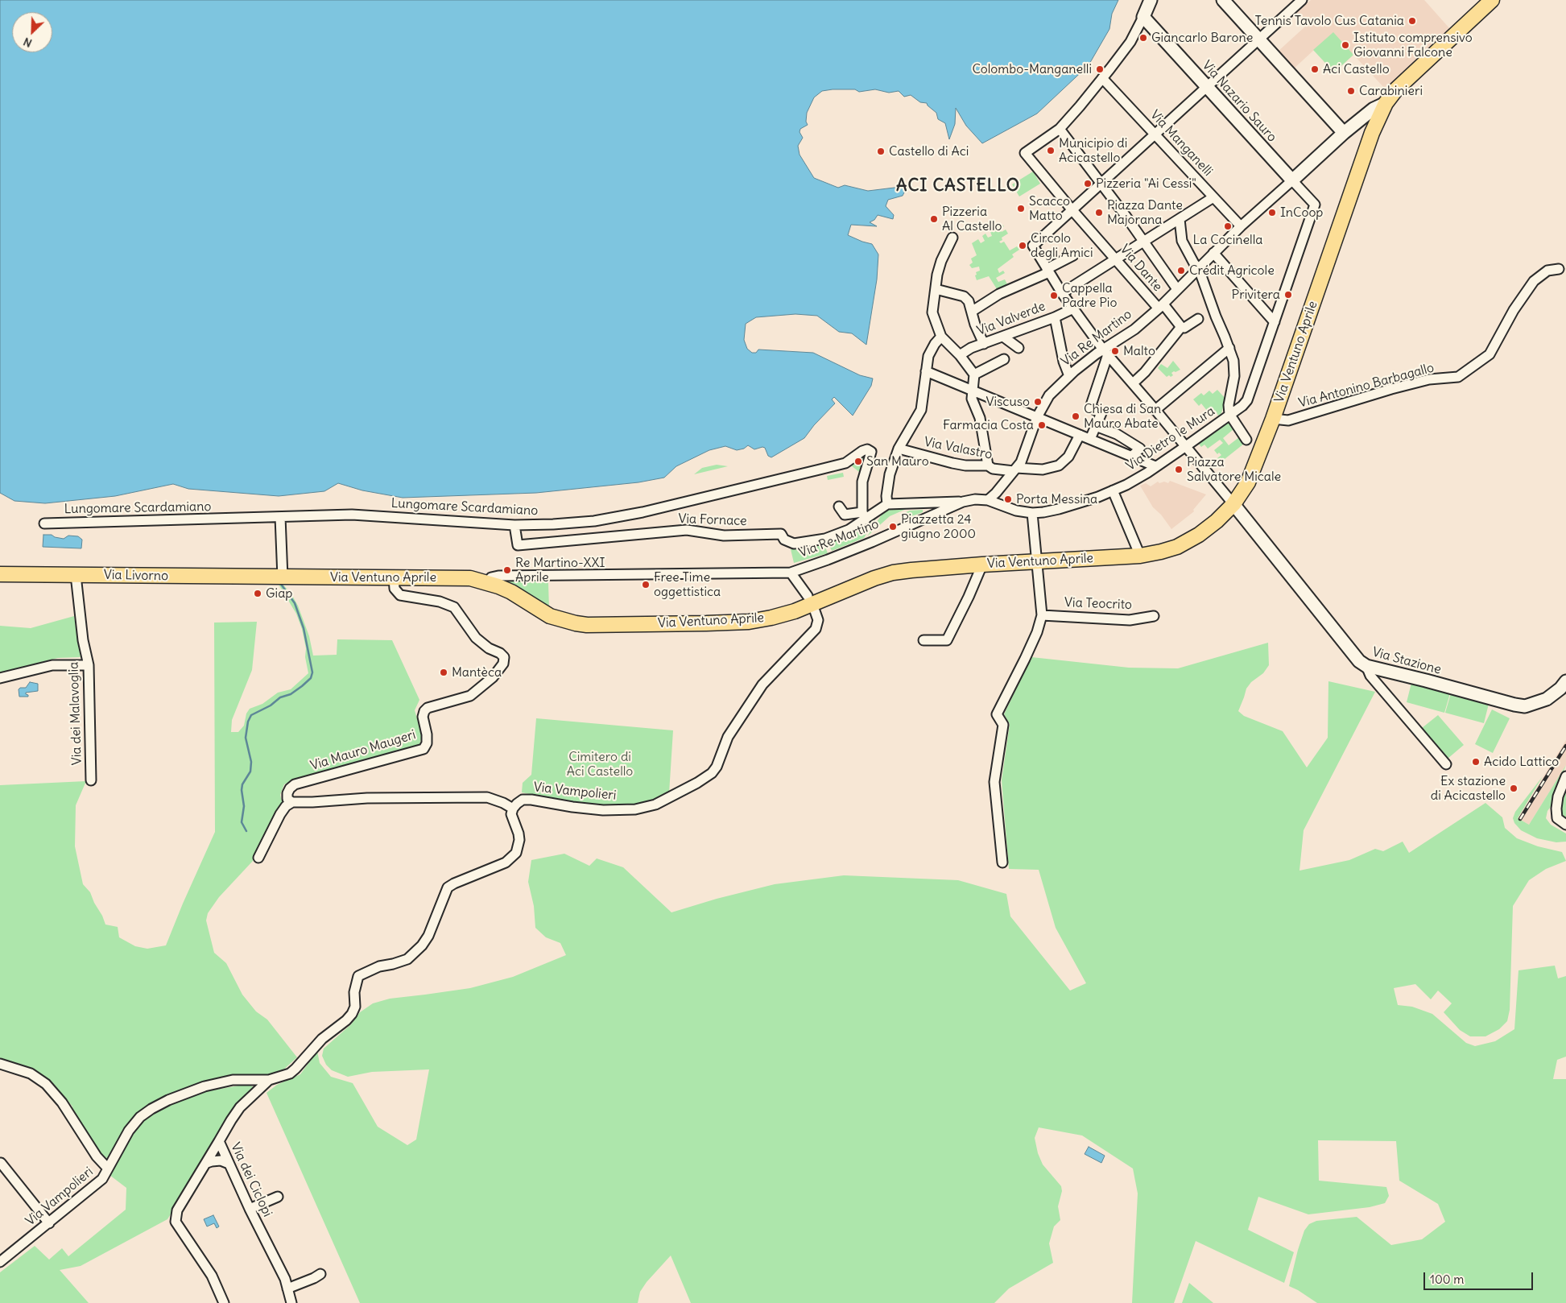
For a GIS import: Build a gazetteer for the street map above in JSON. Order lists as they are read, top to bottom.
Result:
{
  "streets": {
    "main road": [
      "Via Nazario Sauro",
      "Via Re Martino",
      "Via Ventuno Aprile",
      "Via Livorno",
      "Via Stazione"
    ],
    "street": [
      "Via Manganelli",
      "Via Dante",
      "Via Valverde",
      "Via Antonino Barbagallo",
      "Via Dietro le Mura",
      "Via Valastro",
      "Lungomare Scardamiano",
      "Via Fornace",
      "Via Teocrito",
      "Via dei Malavoglia",
      "Via Mauro Maugeri",
      "Via Vampolieri",
      "Via dei Ciclopi"
    ]
  },
  "crossings": [
    ["Via Nazario Sauro", "Via Re Martino"],
    ["Via Nazario Sauro", "Via Dietro le Mura"],
    ["Via Manganelli", "Via Re Martino"],
    ["Via Dante", "Via Re Martino"],
    ["Via Re Martino", "Via Ventuno Aprile"],
    ["Via Re Martino", "Via Dietro le Mura"],
    ["Via Re Martino", "Via Valastro"],
    ["Via Ventuno Aprile", "Via Antonino Barbagallo"],
    ["Via Ventuno Aprile", "Via Livorno"],
    ["Via Ventuno Aprile", "Via Stazione"],
    ["Via Ventuno Aprile", "Via Mauro Maugeri"],
    ["Via Ventuno Aprile", "Via Vampolieri"],
    ["Lungomare Scardamiano", "Via Fornace"],
    ["Via Livorno", "Via dei Malavoglia"],
    ["Via Vampolieri", "Via dei Ciclopi"]
  ],
  "districts": ["ACI CASTELLO"],
  "parks": ["Cimitero di Aci Castello"],
  "places": [
    "Tennis Tavolo Cus Catania",
    "Giancarlo Barone",
    "Istituto comprensivo Giovanni Falcone",
    "Colombo-Manganelli",
    "Aci Castello",
    "Carabinieri",
    "Municipio di Acicastello",
    "Castello di Aci",
    "Pizzeria \"Ai Cessi\"",
    "Scacco Matto",
    "Piazza Dante Majorana",
    "InCoop",
    "Pizzeria Al Castello",
    "La Cocinella",
    "Circolo degli Amici",
    "Crédit Agricole",
    "Privitera",
    "Cappella Padre Pio",
    "Malto",
    "Viscuso",
    "Chiesa di San Mauro Abate",
    "Farmacia Costa",
    "San Mauro",
    "Piazza Salvatore Micale",
    "Porta Messina",
    "Piazzetta 24 giugno 2000",
    "Re Martino-XXI Aprile",
    "Free Time oggettistica",
    "Giap",
    "Mantèca",
    "Acido Lattico",
    "Ex stazione di Acicastello"
  ],
  "scale_bar": "100 m",
  "north": "bottom left"
}
